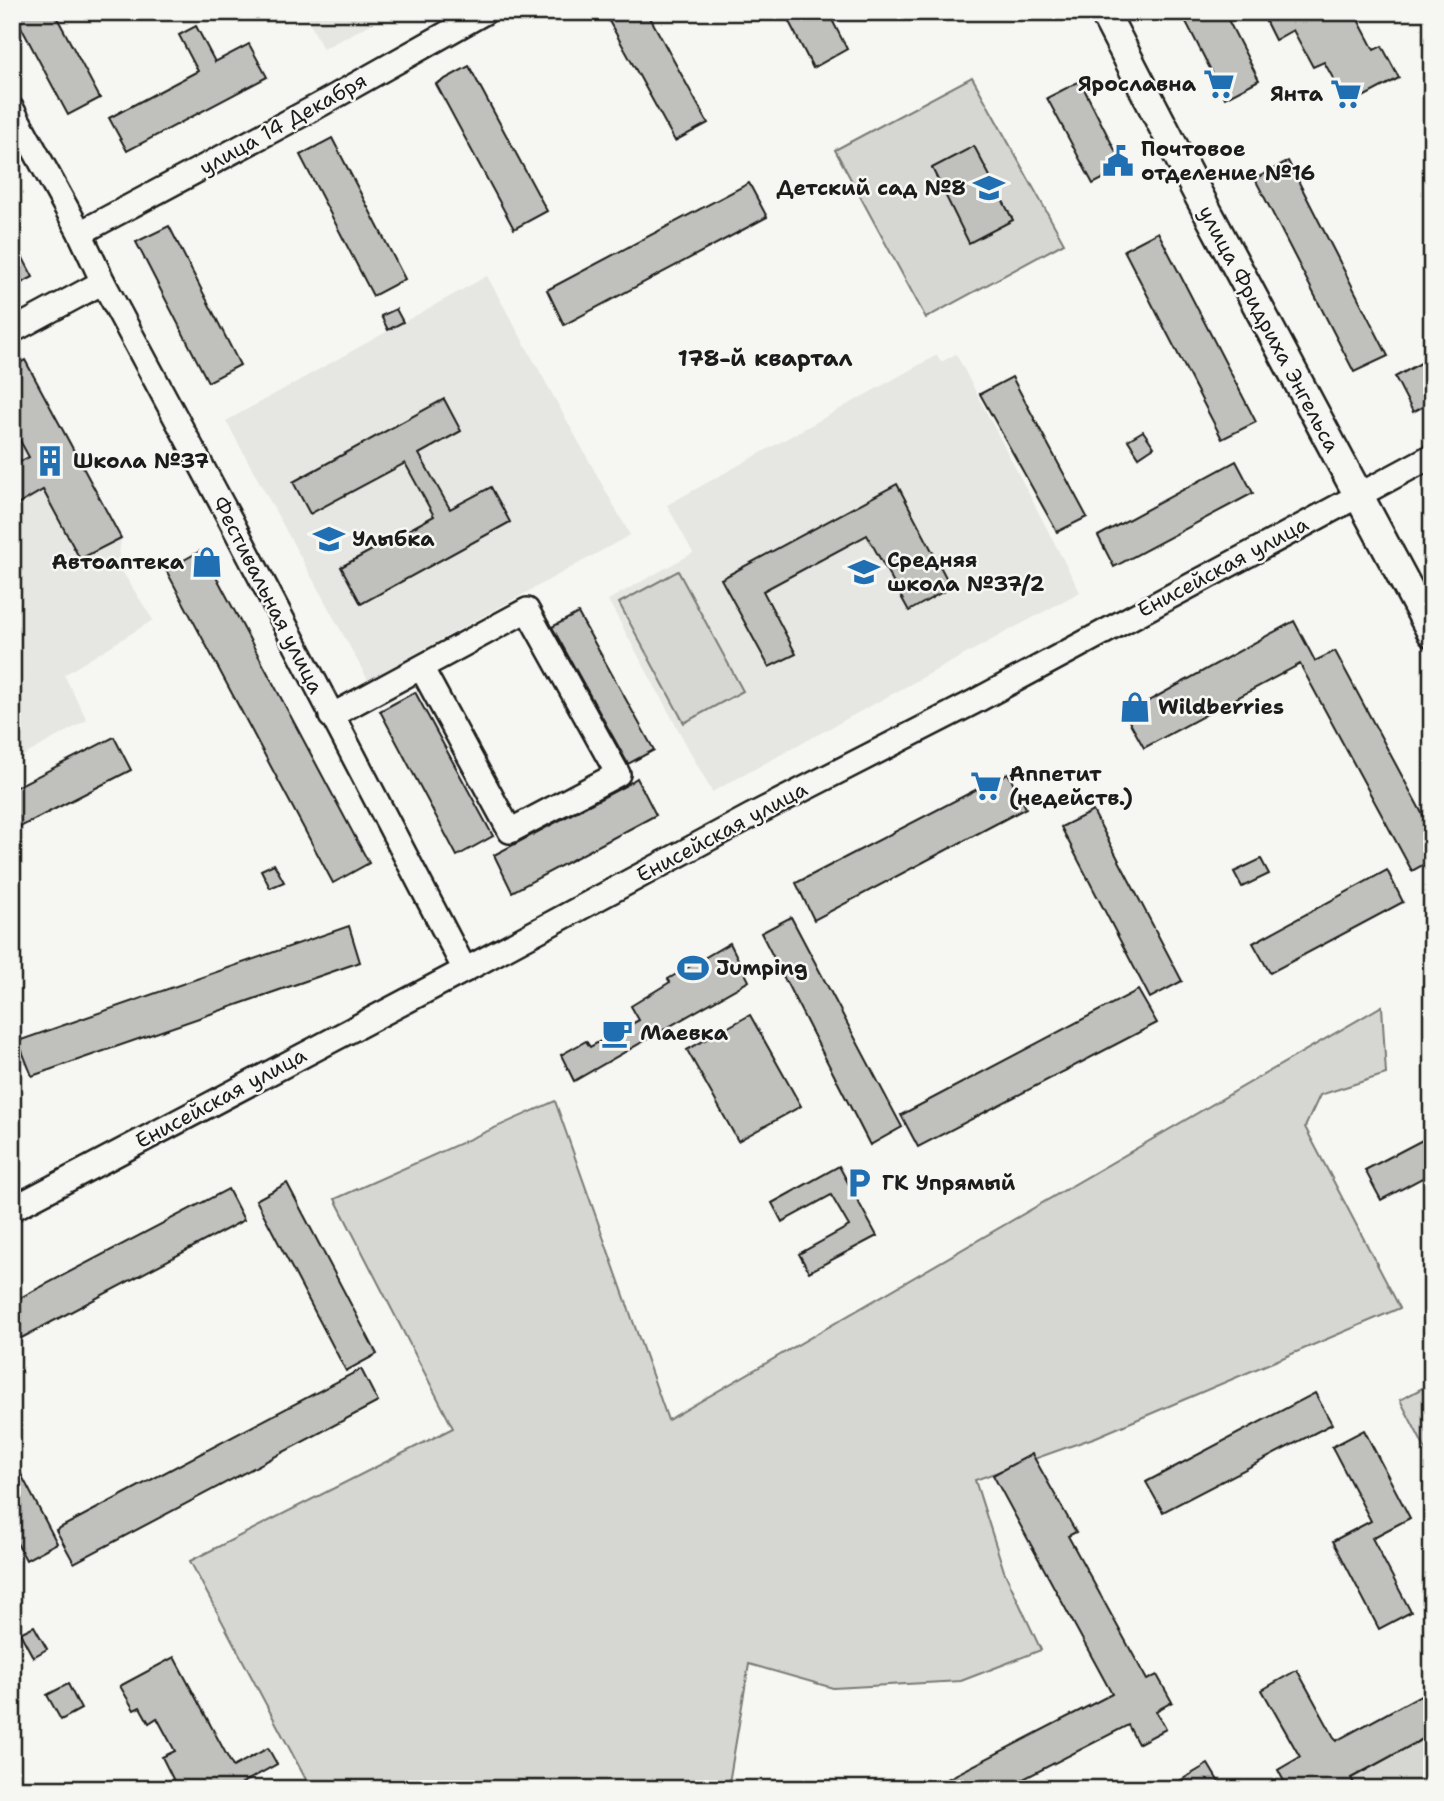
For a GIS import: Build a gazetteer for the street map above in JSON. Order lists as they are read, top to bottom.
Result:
{
  "streets": {
    "street": [
      "улица 14 Декабря",
      "улица Фридриха Энгельса",
      "Енисейская улица",
      "Фестивальная улица"
    ]
  },
  "crossings": [
    ["улица 14 Декабря", "Фестивальная улица"],
    ["улица Фридриха Энгельса", "Енисейская улица"],
    ["Енисейская улица", "Фестивальная улица"]
  ],
  "districts": ["178-й квартал"],
  "places": {
    "supermarket": ["Ярославна", "Янта", "Аппетит (недейств.)"],
    "public building": ["Почтовое отделение №16"],
    "school or university": ["Детский сад №8", "Улыбка", "Средняя школа №37/2"],
    "building": ["Школа №37"],
    "shop": ["Автоаптека", "Wildberries"],
    "sports": ["Jumping"],
    "cafe": ["Маевка"],
    "parking": ["ГК Упрямый"]
  }
}
